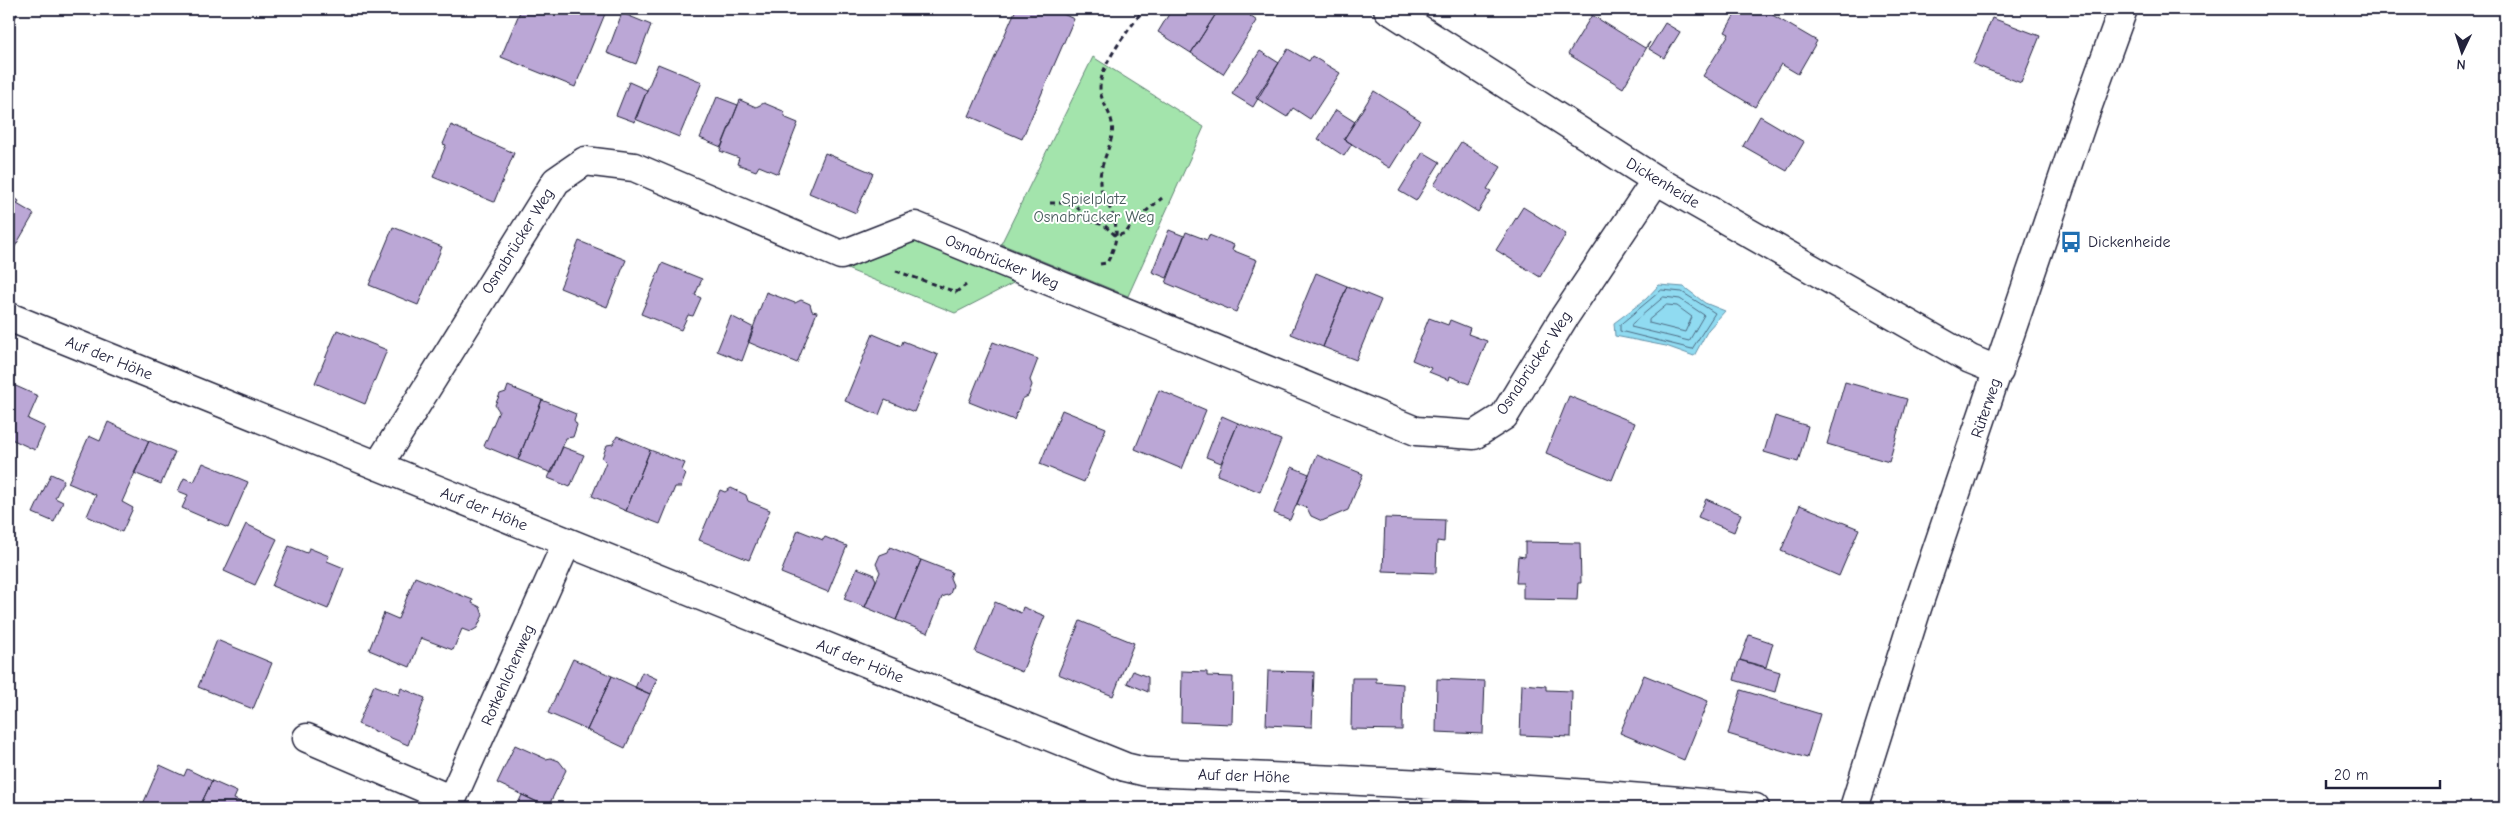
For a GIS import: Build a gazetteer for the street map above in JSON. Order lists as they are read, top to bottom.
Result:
{
  "streets": {
    "street": [
      "Dickenheide",
      "Osnabrücker Weg",
      "Auf der Höhe",
      "Rüterweg",
      "Rotkehlchenweg"
    ]
  },
  "crossings": [
    ["Dickenheide", "Osnabrücker Weg"],
    ["Dickenheide", "Rüterweg"],
    ["Osnabrücker Weg", "Auf der Höhe"],
    ["Auf der Höhe", "Rotkehlchenweg"]
  ],
  "parks": ["Spielplatz Osnabrücker Weg"],
  "places": {
    "bus stop": ["Dickenheide"]
  },
  "scale_bar": "20 m",
  "north": "bottom"
}
